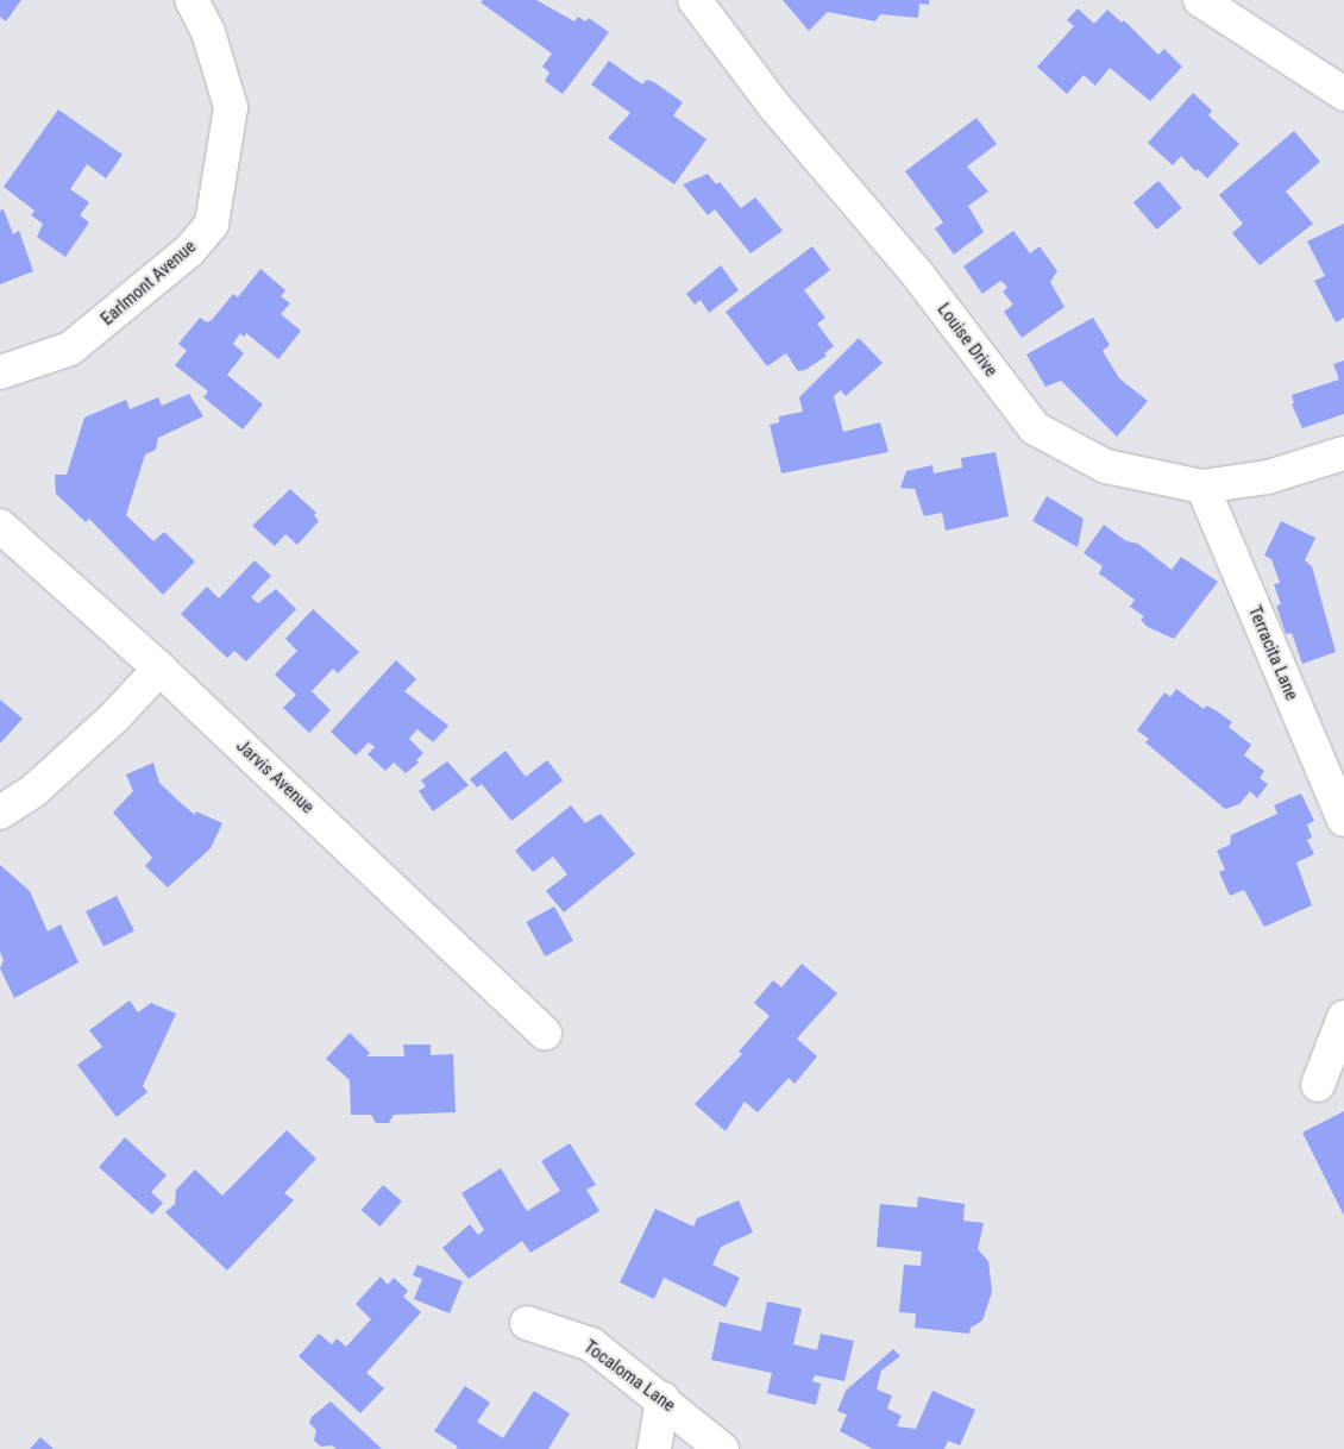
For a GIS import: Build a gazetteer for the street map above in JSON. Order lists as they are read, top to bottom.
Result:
{
  "streets": {
    "street": [
      "Earlmont Avenue",
      "Louise Drive",
      "Terracita Lane",
      "Jarvis Avenue",
      "Tocaloma Lane"
    ]
  },
  "crossings": [
    ["Louise Drive", "Terracita Lane"]
  ]
}
